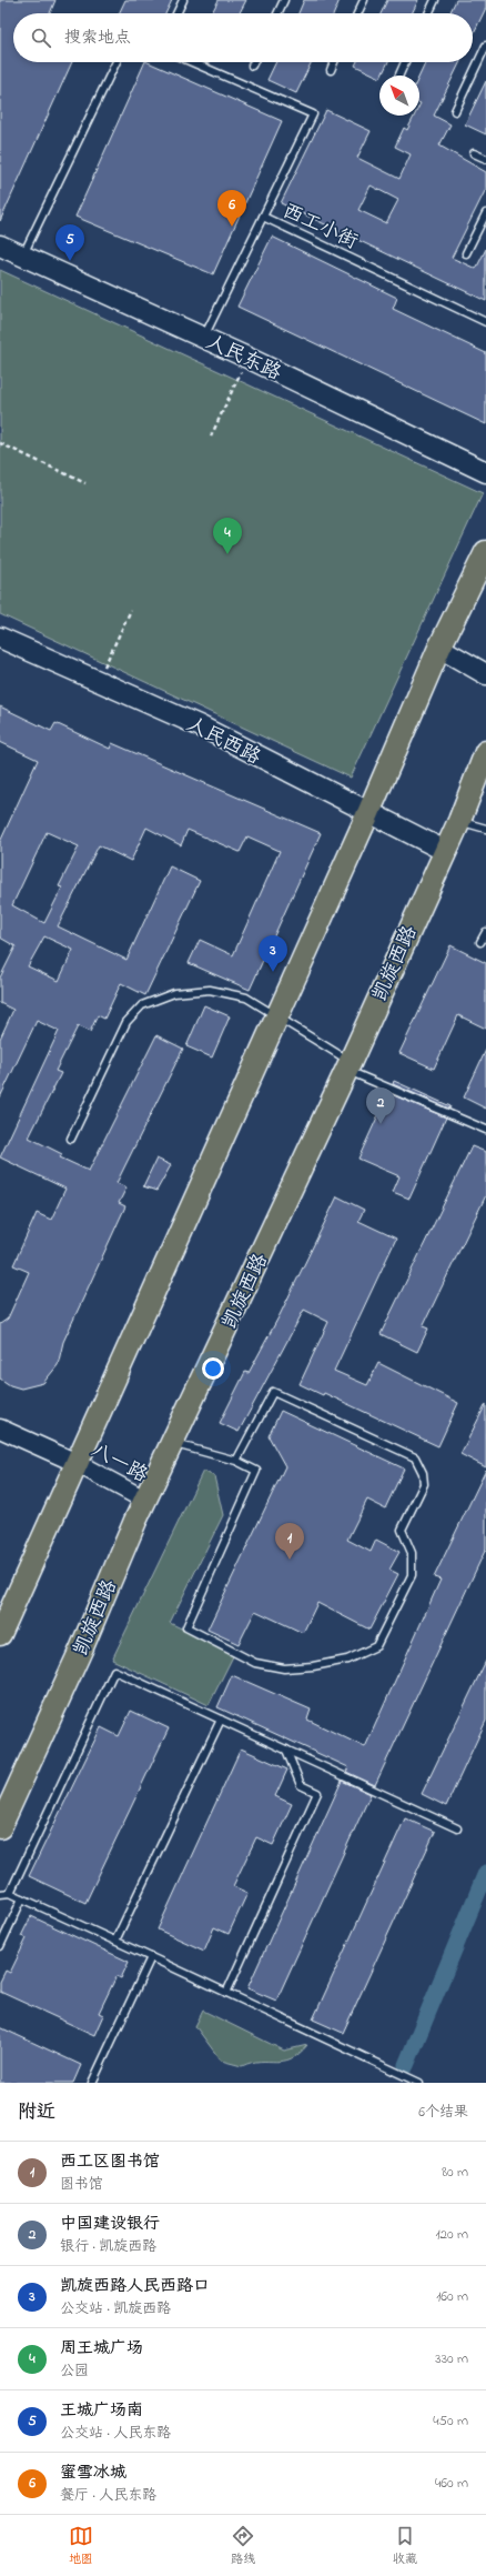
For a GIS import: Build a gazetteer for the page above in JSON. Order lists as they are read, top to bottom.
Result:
{
  "streets": {
    "main road": ["人民东路", "人民西路", "凯旋西路"],
    "street": ["八一路"],
    "lane": ["西工小街"]
  },
  "crossings": [
    ["西工小街", "人民东路"],
    ["人民西路", "凯旋西路"],
    ["凯旋西路", "八一路"]
  ],
  "north": "top left",
  "page": {
    "search": "搜索地点",
    "pins": [
      "6",
      "5",
      "4",
      "3",
      "2",
      "1"
    ],
    "heading": ["附近", "6个结果"],
    "list": [
      {
        "mark": "1",
        "name": "西工区图书馆",
        "note": "图书馆",
        "value": "80 m"
      },
      {
        "mark": "2",
        "name": "中国建设银行",
        "note": "银行 · 凯旋西路",
        "value": "120 m"
      },
      {
        "mark": "3",
        "name": "凯旋西路人民西路口",
        "note": "公交站 · 凯旋西路",
        "value": "160 m"
      },
      {
        "mark": "4",
        "name": "周王城广场",
        "note": "公园",
        "value": "330 m"
      },
      {
        "mark": "5",
        "name": "王城广场南",
        "note": "公交站 · 人民东路",
        "value": "450 m"
      },
      {
        "mark": "6",
        "name": "蜜雪冰城",
        "note": "餐厅 · 人民东路",
        "value": "460 m"
      }
    ],
    "nav": ["地图", "路线", "收藏"]
  }
}
